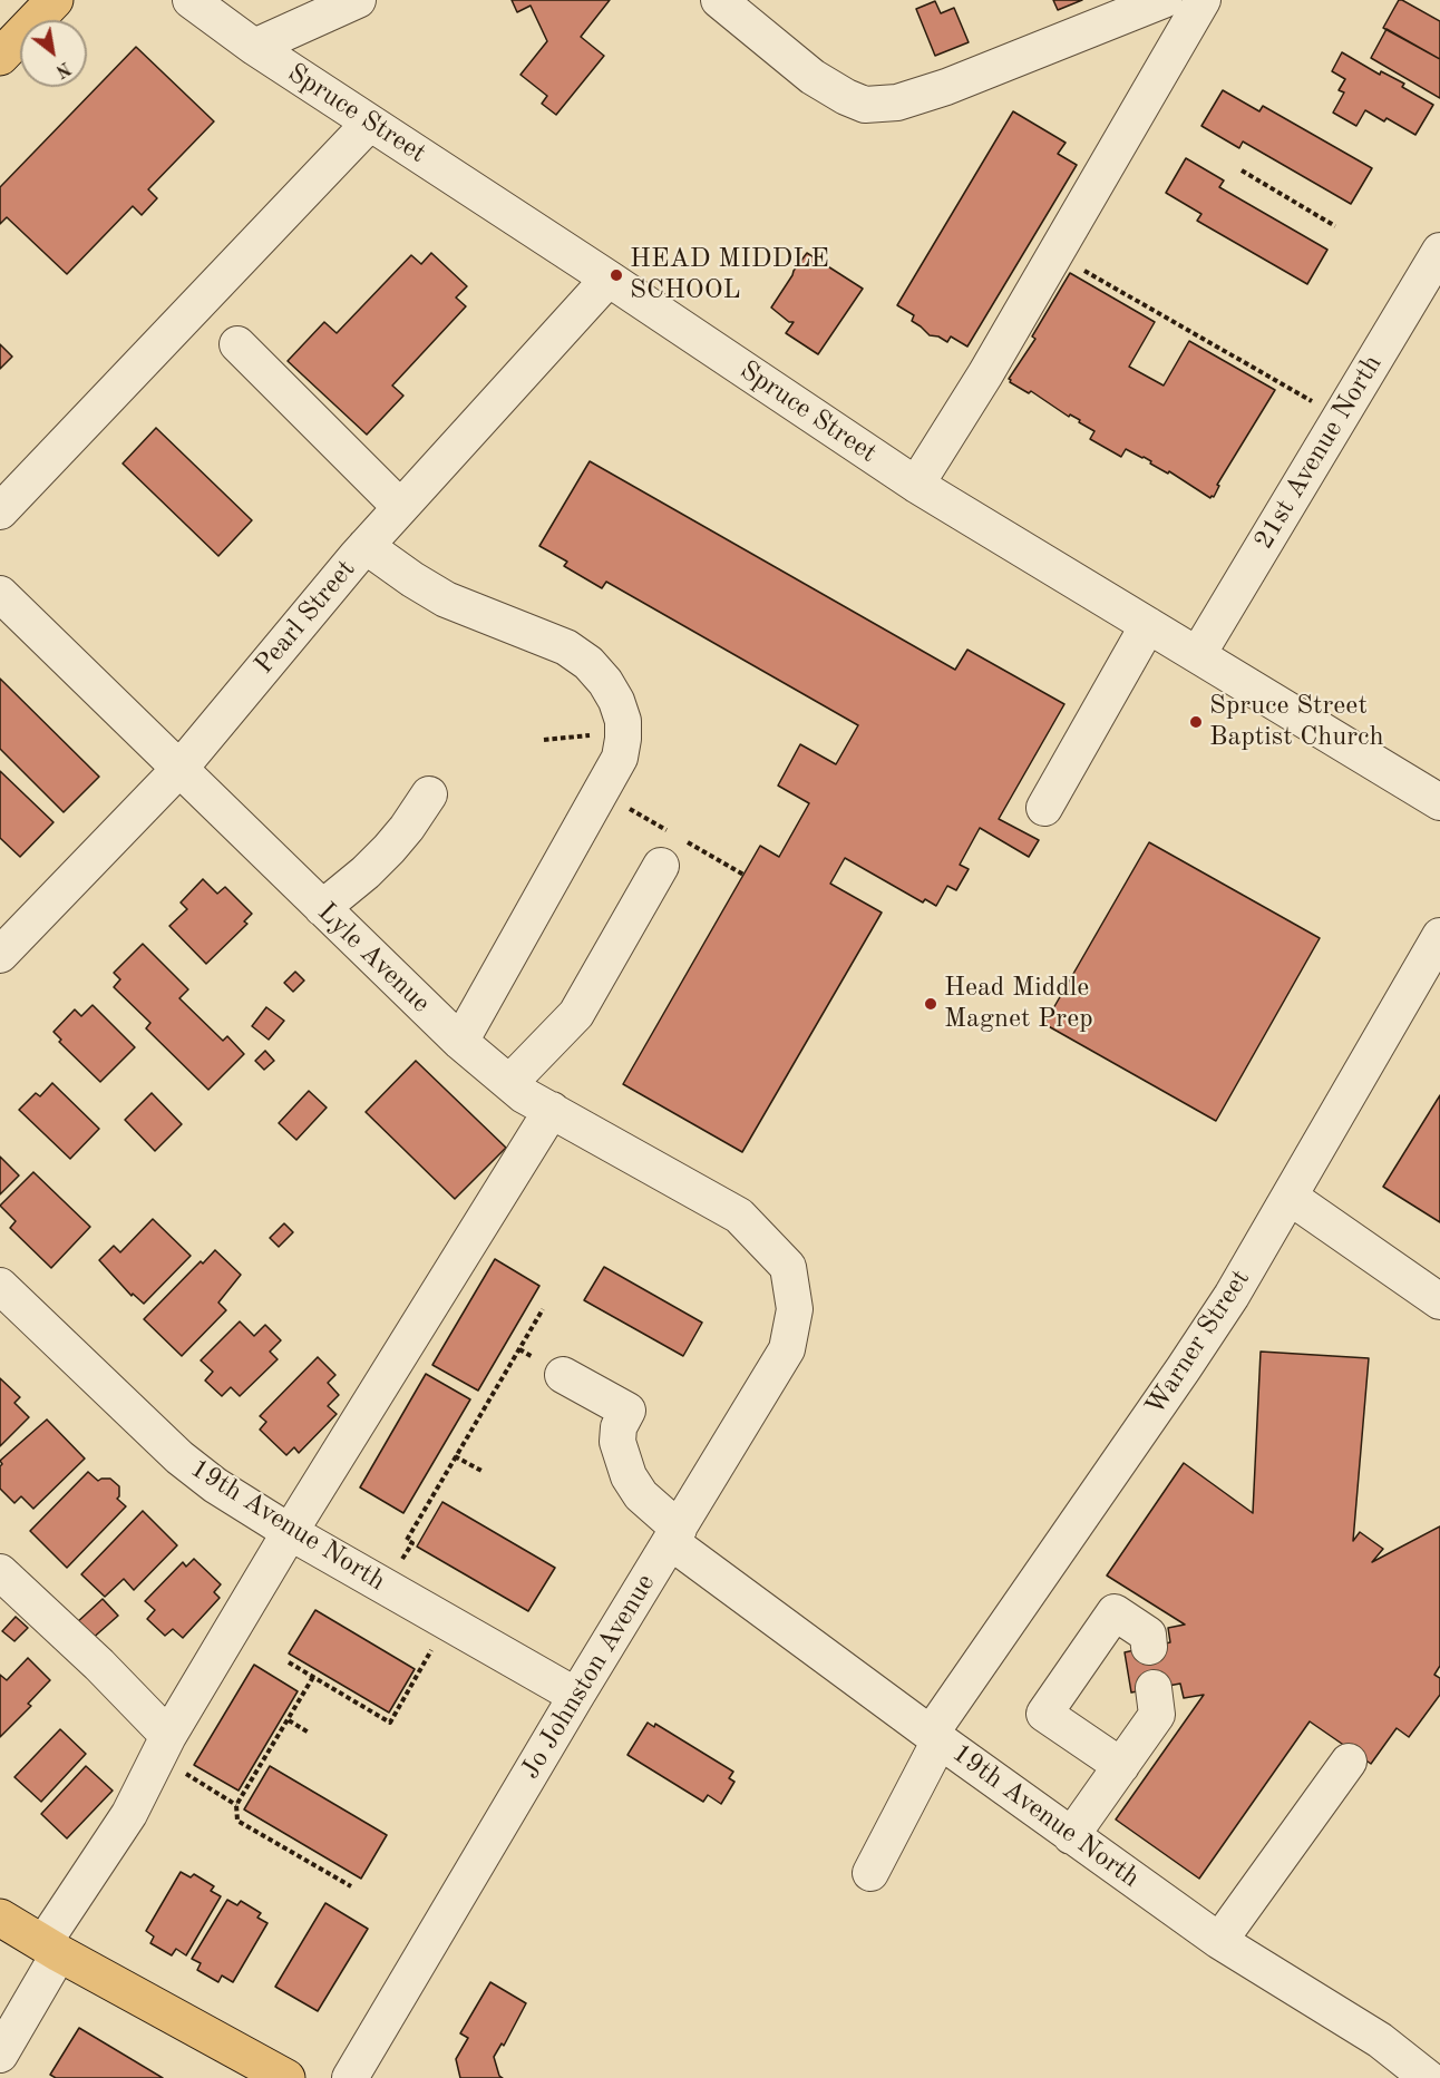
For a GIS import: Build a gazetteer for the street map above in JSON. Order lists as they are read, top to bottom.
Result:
{
  "streets": {
    "street": [
      "Spruce Street",
      "21st Avenue North",
      "Pearl Street",
      "Lyle Avenue",
      "Warner Street",
      "19th Avenue North",
      "Jo Johnston Avenue"
    ]
  },
  "crossings": [
    ["Spruce Street", "21st Avenue North"],
    ["Spruce Street", "Pearl Street"],
    ["Pearl Street", "Lyle Avenue"],
    ["Lyle Avenue", "Jo Johnston Avenue"],
    ["Warner Street", "19th Avenue North"],
    ["19th Avenue North", "Jo Johnston Avenue"]
  ],
  "places": ["HEAD MIDDLE SCHOOL", "Spruce Street Baptist Church", "Head Middle Magnet Prep"],
  "north": "bottom right"
}
